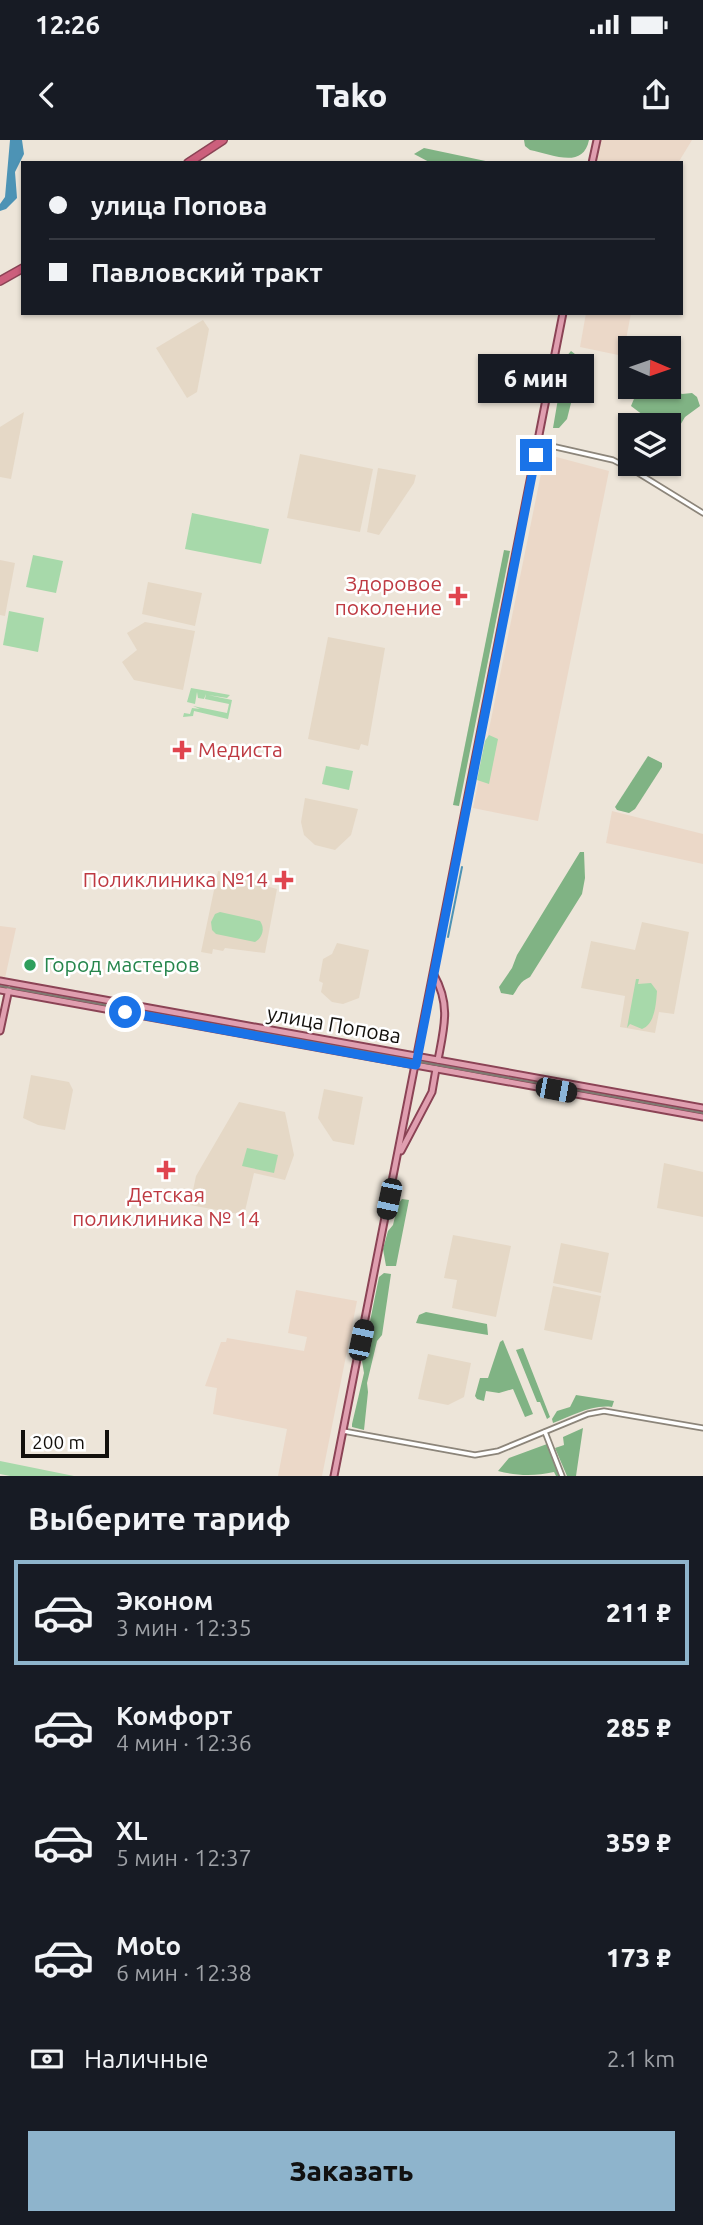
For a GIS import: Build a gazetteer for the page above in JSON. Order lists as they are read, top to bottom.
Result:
{
  "streets": {
    "main road": ["улица Попова"]
  },
  "places": {
    "health": [
      "Здоровое поколение",
      "Медиста",
      "Поликлиника №14",
      "Детская поликлиника № 14"
    ],
    "other": ["Город мастеров"]
  },
  "scale_bar": "200 m",
  "north": "right",
  "page": {
    "status": "12:26",
    "header": "Tako",
    "banner": ["улица Попова", "Павловский тракт"],
    "bubble": "6 мин",
    "scale": "200 m",
    "heading": "Выберите тариф",
    "list": [
      {
        "name": "Эконом",
        "note": "3 мин · 12:35",
        "value": "211 ₽"
      },
      {
        "name": "Комфорт",
        "note": "4 мин · 12:36",
        "value": "285 ₽"
      },
      {
        "name": "XL",
        "note": "5 мин · 12:37",
        "value": "359 ₽"
      },
      {
        "name": "Moto",
        "note": "6 мин · 12:38",
        "value": "173 ₽"
      }
    ],
    "pay": ["Наличные", "2.1 km"],
    "buttons": "Заказать"
  }
}
